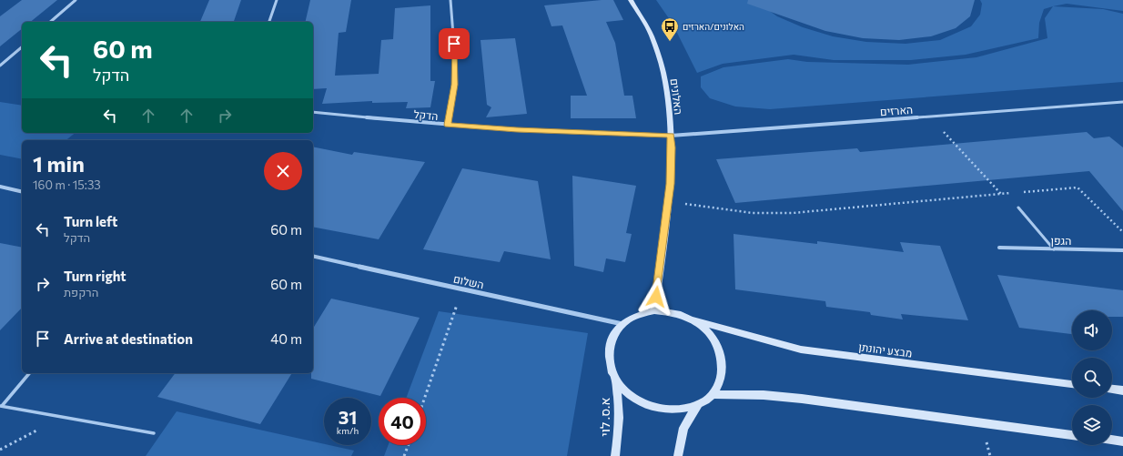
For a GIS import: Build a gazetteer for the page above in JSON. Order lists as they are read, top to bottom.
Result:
{
  "streets": {
    "main road": ["האלונים", "מבצע יהונתן", "א.ס. לוי"],
    "street": [
      "הארזים",
      "הדקל",
      "הגפן",
      "השלום"
    ]
  },
  "crossings": [
    ["האלונים", "הארזים"],
    ["האלונים", "הדקל"],
    ["האלונים", "השלום"],
    ["האלונים", "מבצע יהונתן"],
    ["האלונים", "א.ס. לוי"],
    ["הארזים", "הדקל"],
    ["השלום", "מבצע יהונתן"],
    ["השלום", "א.ס. לוי"],
    ["מבצע יהונתן", "א.ס. לוי"]
  ],
  "places": {
    "bus stop": ["האלונים/הארזים"]
  },
  "page": {
    "turn": ["60 m", "הדקל"],
    "heading": ["1 min", "160 m · 15:33"],
    "list": [
      {
        "name": "Turn left",
        "note": "הדקל",
        "value": "60 m"
      },
      {
        "name": "Turn right",
        "note": "הרקפת",
        "value": "60 m"
      },
      {
        "name": "Arrive at destination",
        "value": "40 m"
      }
    ],
    "speed": "31 km/h",
    "limit": "40"
  }
}
